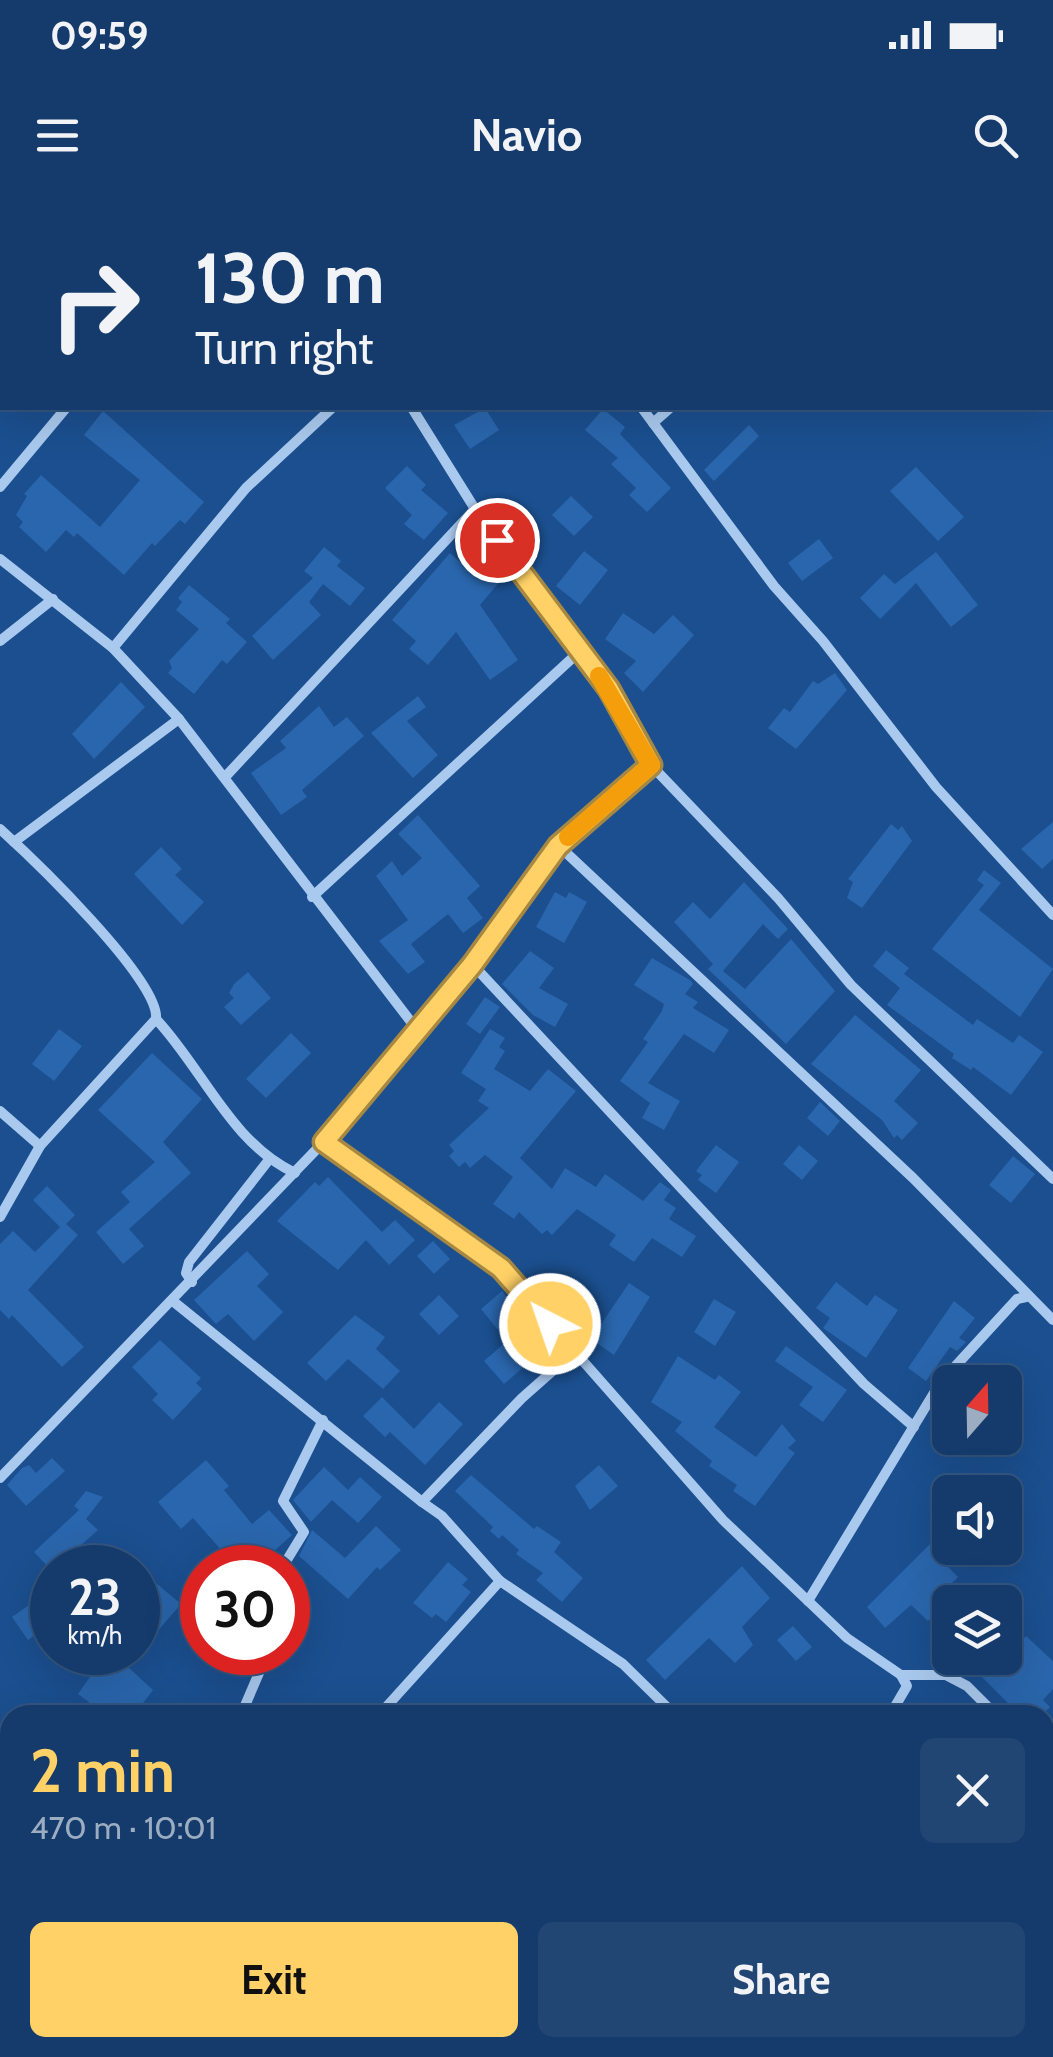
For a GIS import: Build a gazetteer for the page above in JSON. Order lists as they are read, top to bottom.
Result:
{
  "north": "top",
  "page": {
    "status": "09:59",
    "header": "Navio",
    "turn": ["130 m", "Turn right"],
    "speed": "23 km/h",
    "limit": "30",
    "heading": ["2 min", "470 m · 10:01"],
    "buttons": ["Exit", "Share"]
  }
}
